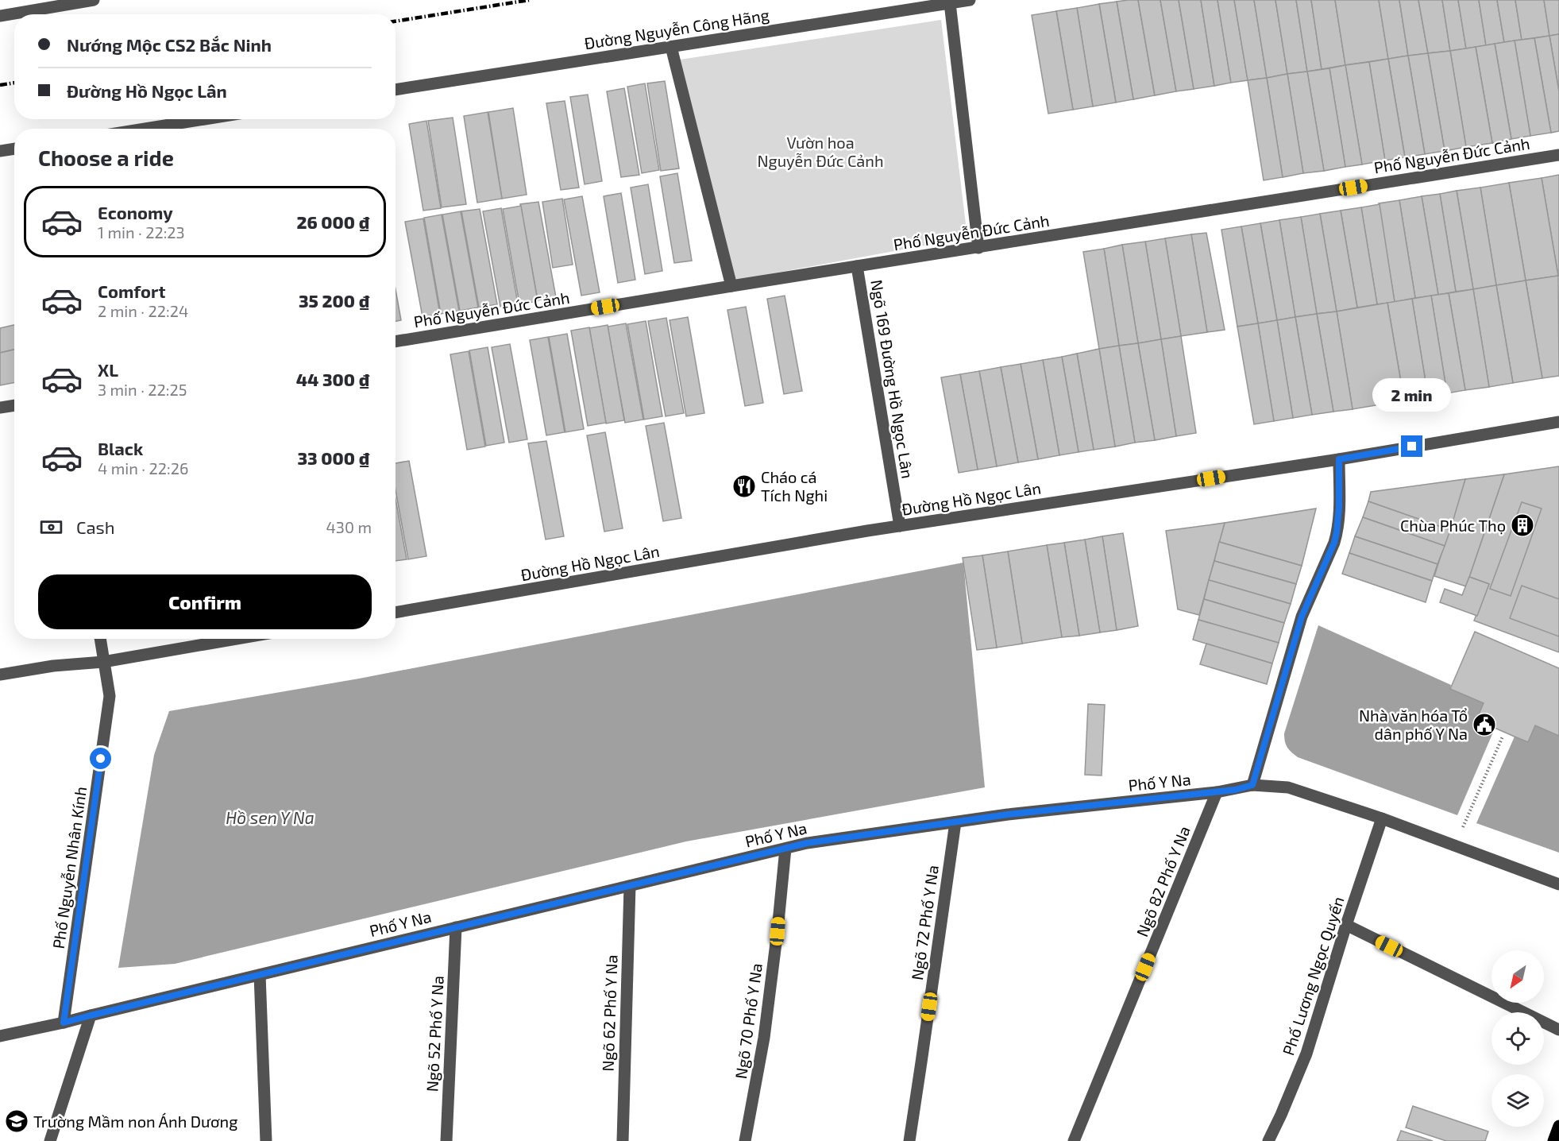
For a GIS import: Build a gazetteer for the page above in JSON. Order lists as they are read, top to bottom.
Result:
{
  "streets": {
    "street": [
      "Đường Nguyễn Công Hãng",
      "Phố Nguyễn Đức Cảnh",
      "Ngõ 169 Đường Hồ Ngọc Lân",
      "Đường Hồ Ngọc Lân",
      "Phố Y Na",
      "Phố Nguyễn Nhân Kính",
      "Ngõ 82 Phố Y Na",
      "Ngõ 72 Phố Y Na",
      "Phố Lương Ngọc Quyến",
      "Ngõ 62 Phố Y Na",
      "Ngõ 70 Phố Y Na",
      "Ngõ 52 Phố Y Na"
    ]
  },
  "crossings": [
    ["Phố Nguyễn Đức Cảnh", "Ngõ 169 Đường Hồ Ngọc Lân"],
    ["Ngõ 169 Đường Hồ Ngọc Lân", "Đường Hồ Ngọc Lân"],
    ["Phố Y Na", "Phố Nguyễn Nhân Kính"],
    ["Phố Y Na", "Ngõ 82 Phố Y Na"],
    ["Phố Y Na", "Ngõ 72 Phố Y Na"],
    ["Phố Y Na", "Phố Lương Ngọc Quyến"],
    ["Phố Y Na", "Ngõ 62 Phố Y Na"],
    ["Phố Y Na", "Ngõ 70 Phố Y Na"],
    ["Phố Y Na", "Ngõ 52 Phố Y Na"]
  ],
  "water": ["Hồ sen Y Na"],
  "parks": ["Vườn hoa Nguyễn Đức Cảnh"],
  "places": {
    "restaurant": ["Cháo cá Tích Nghi"],
    "building": ["Chùa Phúc Thọ"],
    "public building": ["Nhà văn hóa Tổ dân phố Y Na"],
    "school or university": ["Trường Mầm non Ánh Dương"]
  },
  "north": "bottom left",
  "page": {
    "banner": ["Nướng Mộc CS2 Bắc Ninh", "Đường Hồ Ngọc Lân"],
    "heading": "Choose a ride",
    "list": [
      {
        "name": "Economy",
        "note": "1 min · 22:23",
        "value": "26 000 ₫"
      },
      {
        "name": "Comfort",
        "note": "2 min · 22:24",
        "value": "35 200 ₫"
      },
      {
        "name": "XL",
        "note": "3 min · 22:25",
        "value": "44 300 ₫"
      },
      {
        "name": "Black",
        "note": "4 min · 22:26",
        "value": "33 000 ₫"
      }
    ],
    "bubble": "2 min",
    "pay": ["Cash", "430 m"],
    "buttons": "Confirm"
  }
}
